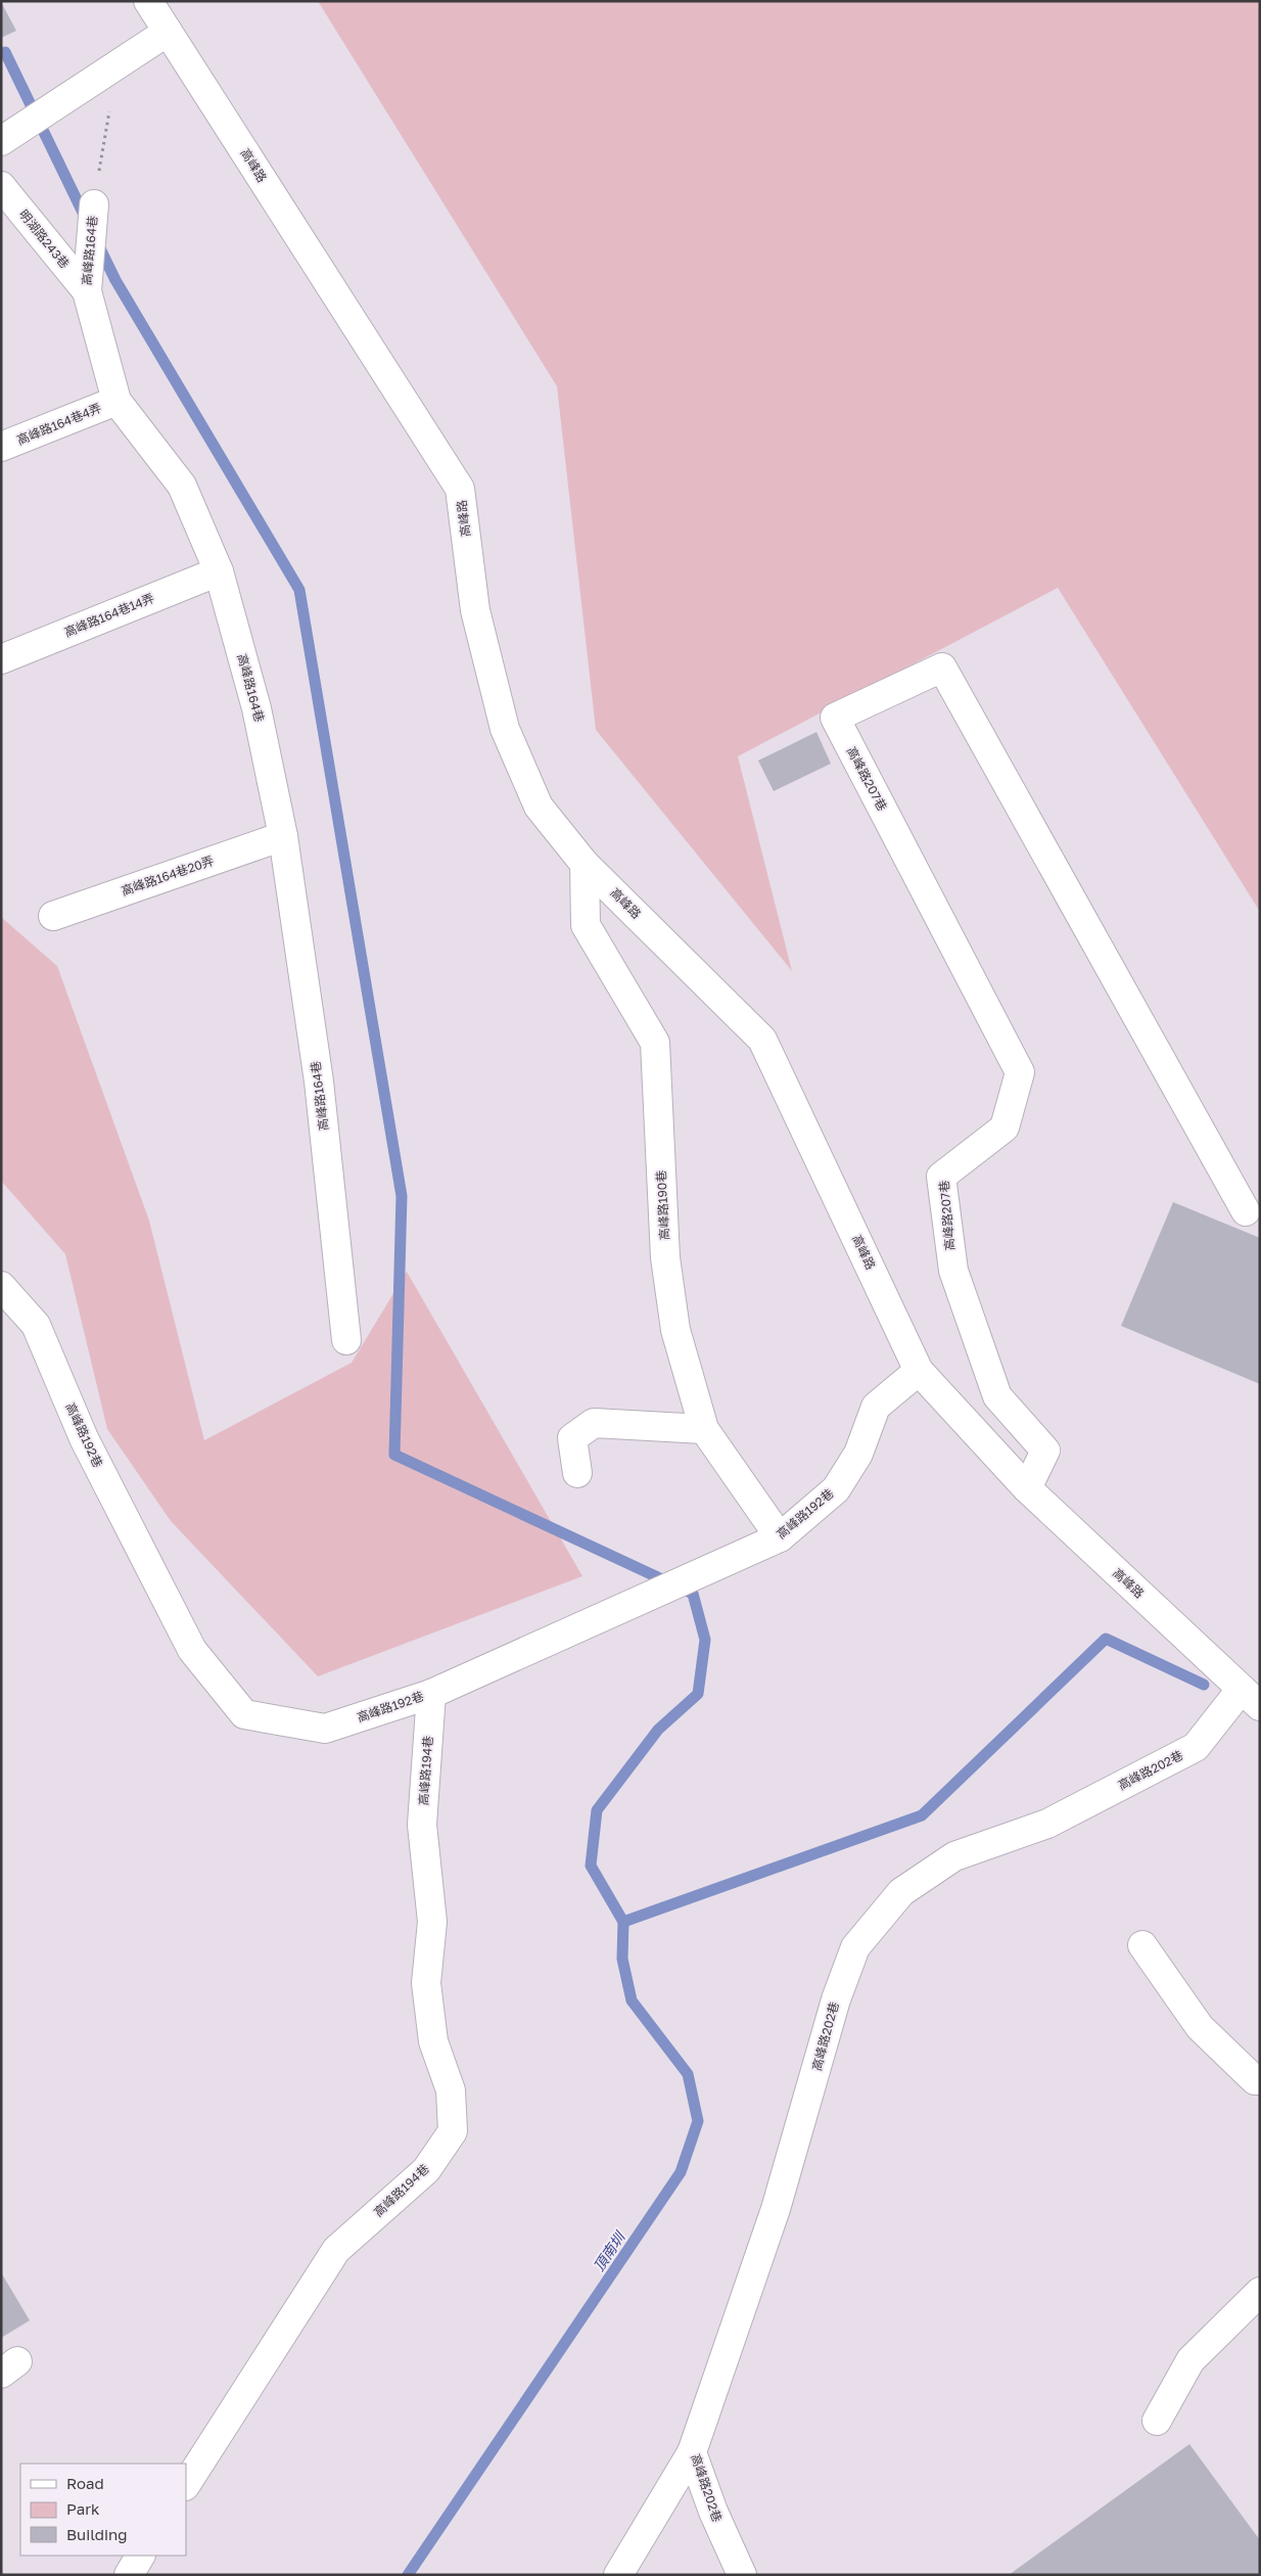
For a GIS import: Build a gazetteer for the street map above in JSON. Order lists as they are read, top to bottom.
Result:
{
  "streets": {
    "street": [
      "高峰路",
      "明湖路243巷",
      "高峰路164巷",
      "高峰路164巷4弄",
      "高峰路164巷14弄",
      "高峰路207巷",
      "高峰路164巷20弄",
      "高峰路190巷",
      "高峰路192巷",
      "高峰路194巷",
      "高峰路202巷"
    ]
  },
  "crossings": [
    ["高峰路", "高峰路207巷"],
    ["高峰路", "高峰路190巷"],
    ["高峰路", "高峰路192巷"],
    ["高峰路", "高峰路202巷"],
    ["明湖路243巷", "高峰路164巷"],
    ["高峰路164巷", "高峰路164巷4弄"],
    ["高峰路164巷", "高峰路164巷14弄"],
    ["高峰路164巷", "高峰路164巷20弄"],
    ["高峰路190巷", "高峰路192巷"],
    ["高峰路192巷", "高峰路194巷"]
  ],
  "water": ["頂南圳"],
  "legend": ["Road", "Park", "Building"]
}
